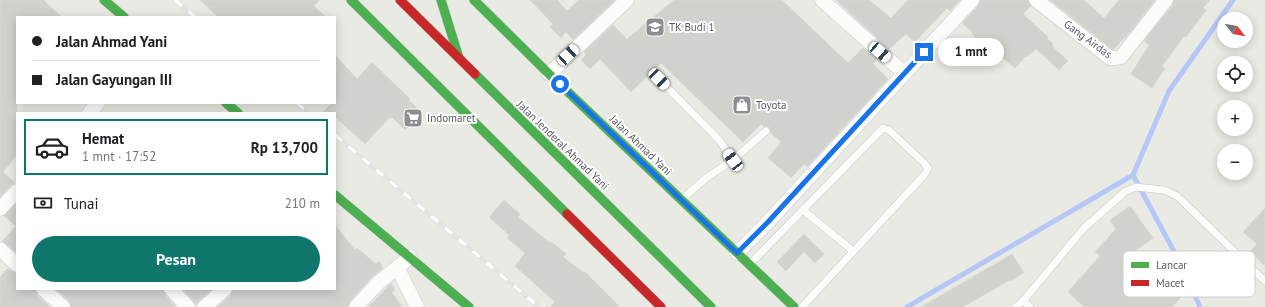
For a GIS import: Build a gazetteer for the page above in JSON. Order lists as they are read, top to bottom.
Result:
{
  "streets": {
    "main road": ["Jalan Jenderal Ahmad Yani", "Jalan Ahmad Yani"],
    "street": ["Gang Airdas"]
  },
  "places": {
    "school or university": ["TK Budi 1"],
    "shop": ["Toyota"],
    "supermarket": ["Indomaret"]
  },
  "legend": ["Lancar", "Macet"],
  "north": "bottom right",
  "page": {
    "map_buttons": ["+", "−"],
    "banner": ["Jalan Ahmad Yani", "Jalan Gayungan III"],
    "bubble": "1 mnt",
    "list": [
      {
        "name": "Hemat",
        "note": "1 mnt · 17:52",
        "value": "Rp 13,700"
      }
    ],
    "pay": ["Tunai", "210 m"],
    "buttons": "Pesan"
  }
}
